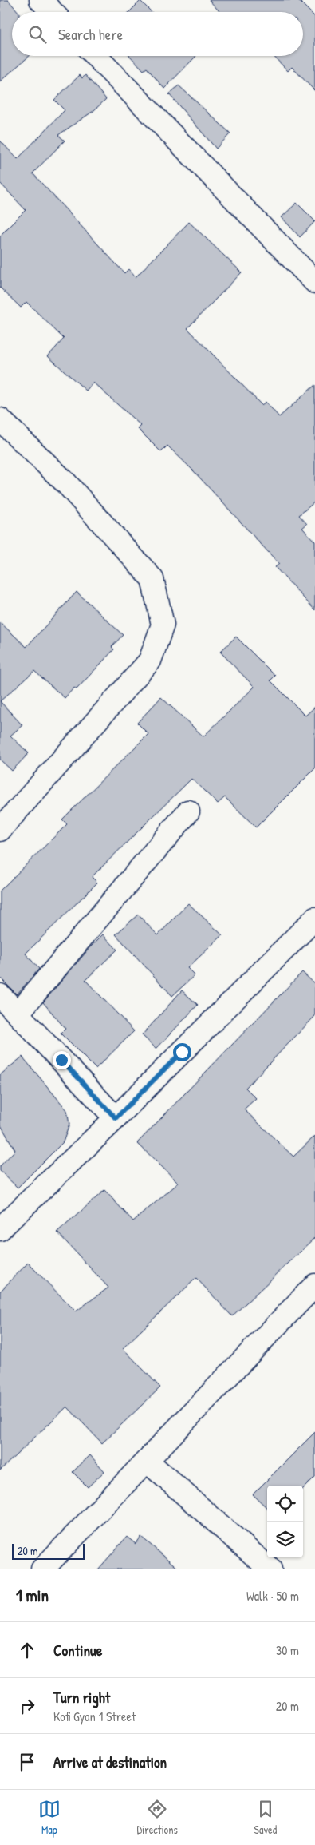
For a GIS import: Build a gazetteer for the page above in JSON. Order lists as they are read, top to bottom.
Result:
{
  "scale_bar": "20 m",
  "page": {
    "search": "Search here",
    "scale": "20 m",
    "heading": ["1 min", "Walk · 50 m"],
    "list": [
      ["Continue", "30 m"],
      ["Turn right", "Kofi Gyan 1 Street", "20 m"],
      "Arrive at destination"
    ],
    "nav": ["Map", "Directions", "Saved"]
  }
}
